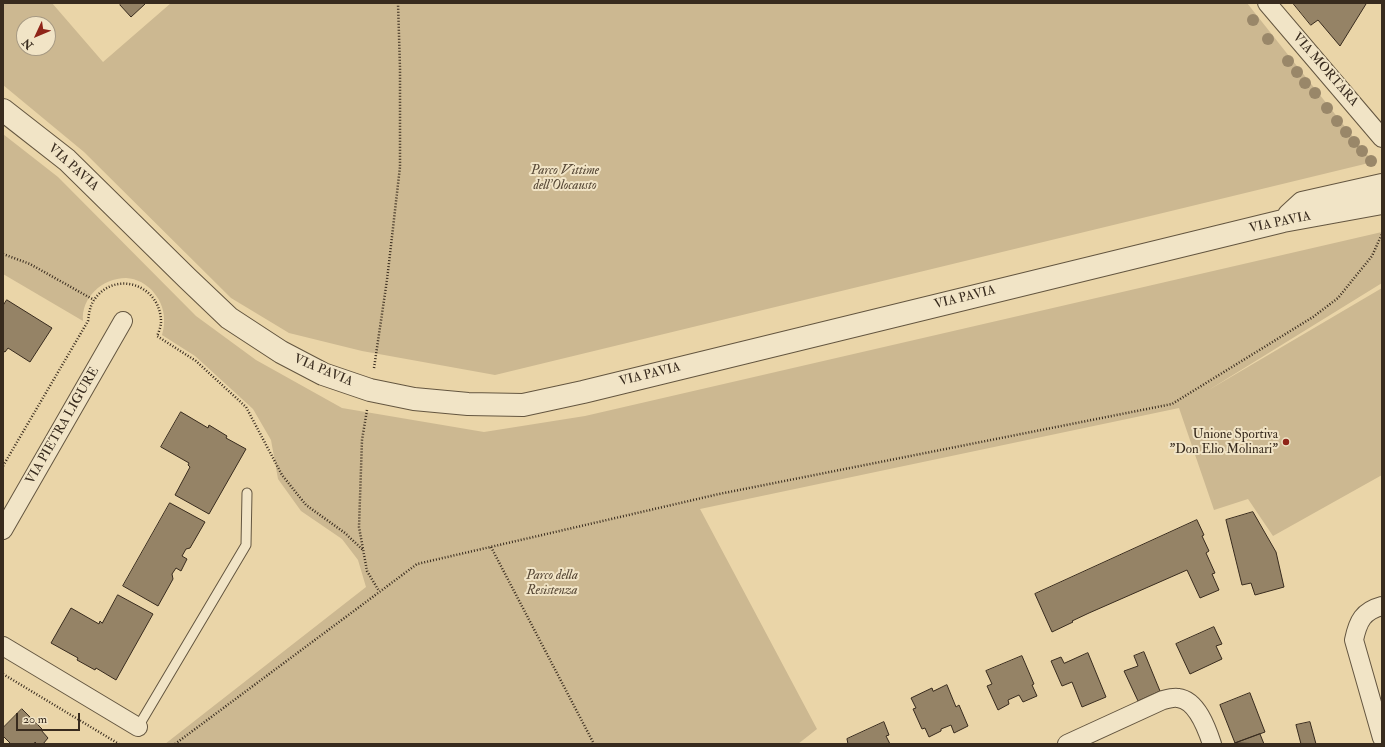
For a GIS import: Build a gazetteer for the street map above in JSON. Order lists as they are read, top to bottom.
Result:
{
  "streets": {
    "street": ["VIA MORTARA", "VIA PAVIA", "VIA PIETRA LIGURE"]
  },
  "parks": ["Parco Vittime dell'Olocausto", "Parco della Resistenza"],
  "places": ["Unione Sportiva \"Don Elio Molinari\""],
  "scale_bar": "20 m",
  "north": "bottom left"
}
